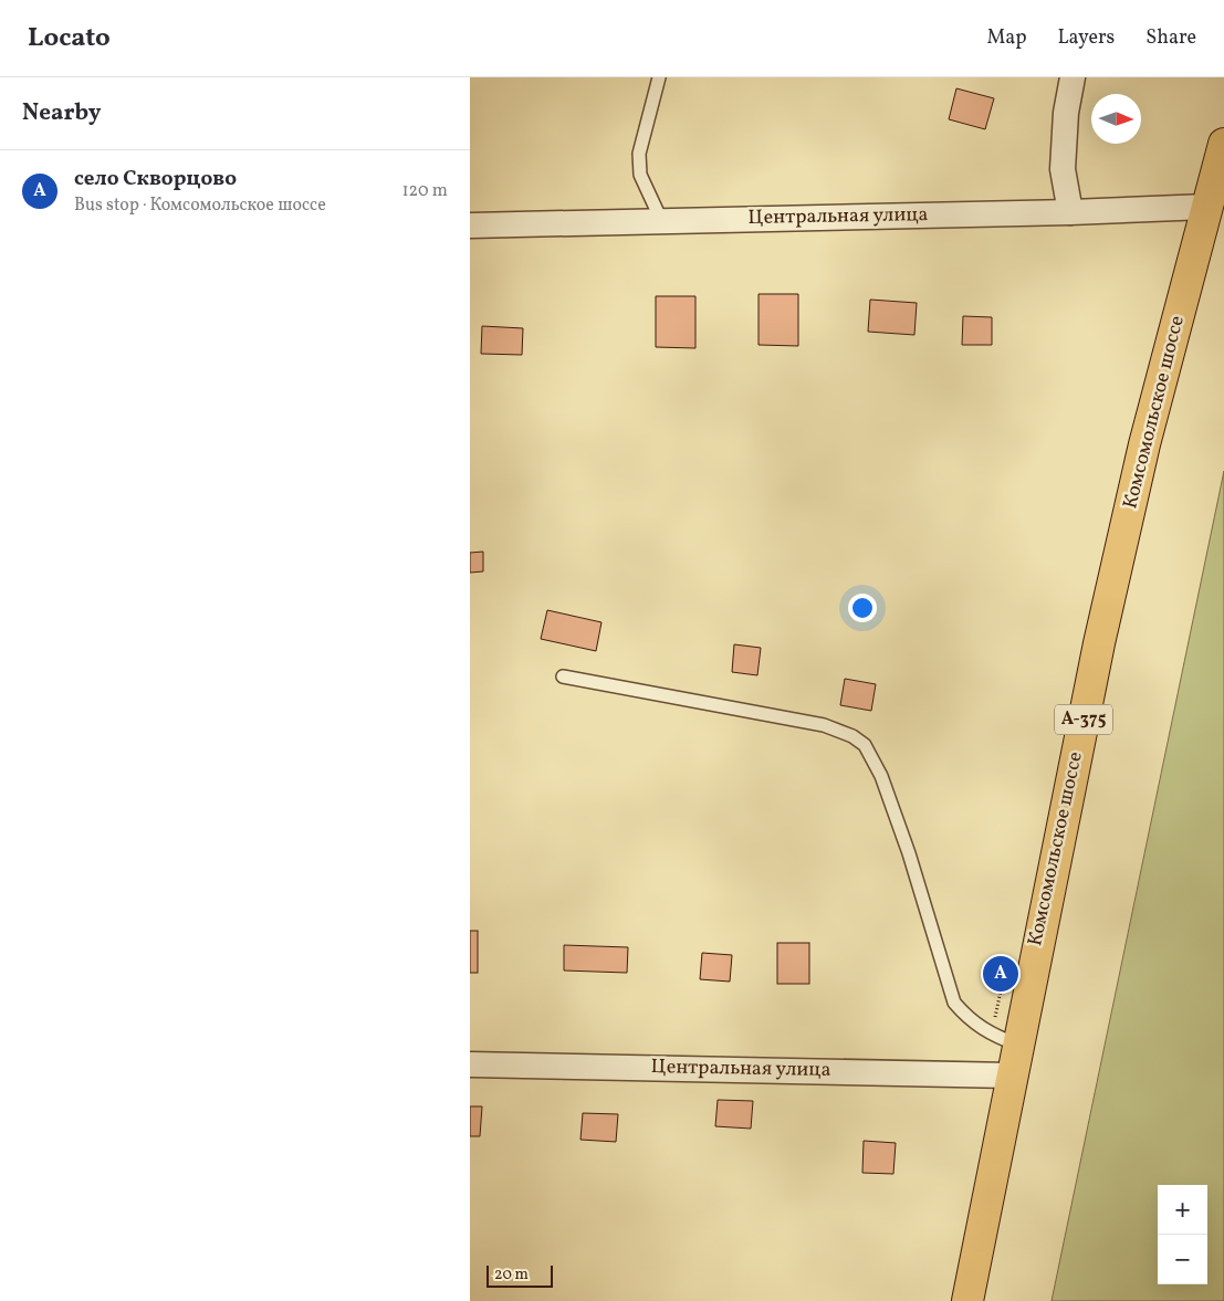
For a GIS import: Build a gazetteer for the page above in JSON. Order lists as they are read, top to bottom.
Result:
{
  "streets": {
    "highway": ["Комсомольское шоссе", "А-375"],
    "street": ["Центральная улица"]
  },
  "crossings": [
    ["Центральная улица", "Комсомольское шоссе"]
  ],
  "scale_bar": "20 m",
  "north": "right",
  "page": {
    "header": "Locato",
    "nav": ["Map", "Layers", "Share"],
    "heading": "Nearby",
    "list": [
      {
        "mark": "A",
        "name": "село Скворцово",
        "note": "Bus stop · Комсомольское шоссе",
        "value": "120 m"
      }
    ],
    "pins": "A",
    "map_buttons": ["+", "−"],
    "scale": "20 m"
  }
}
